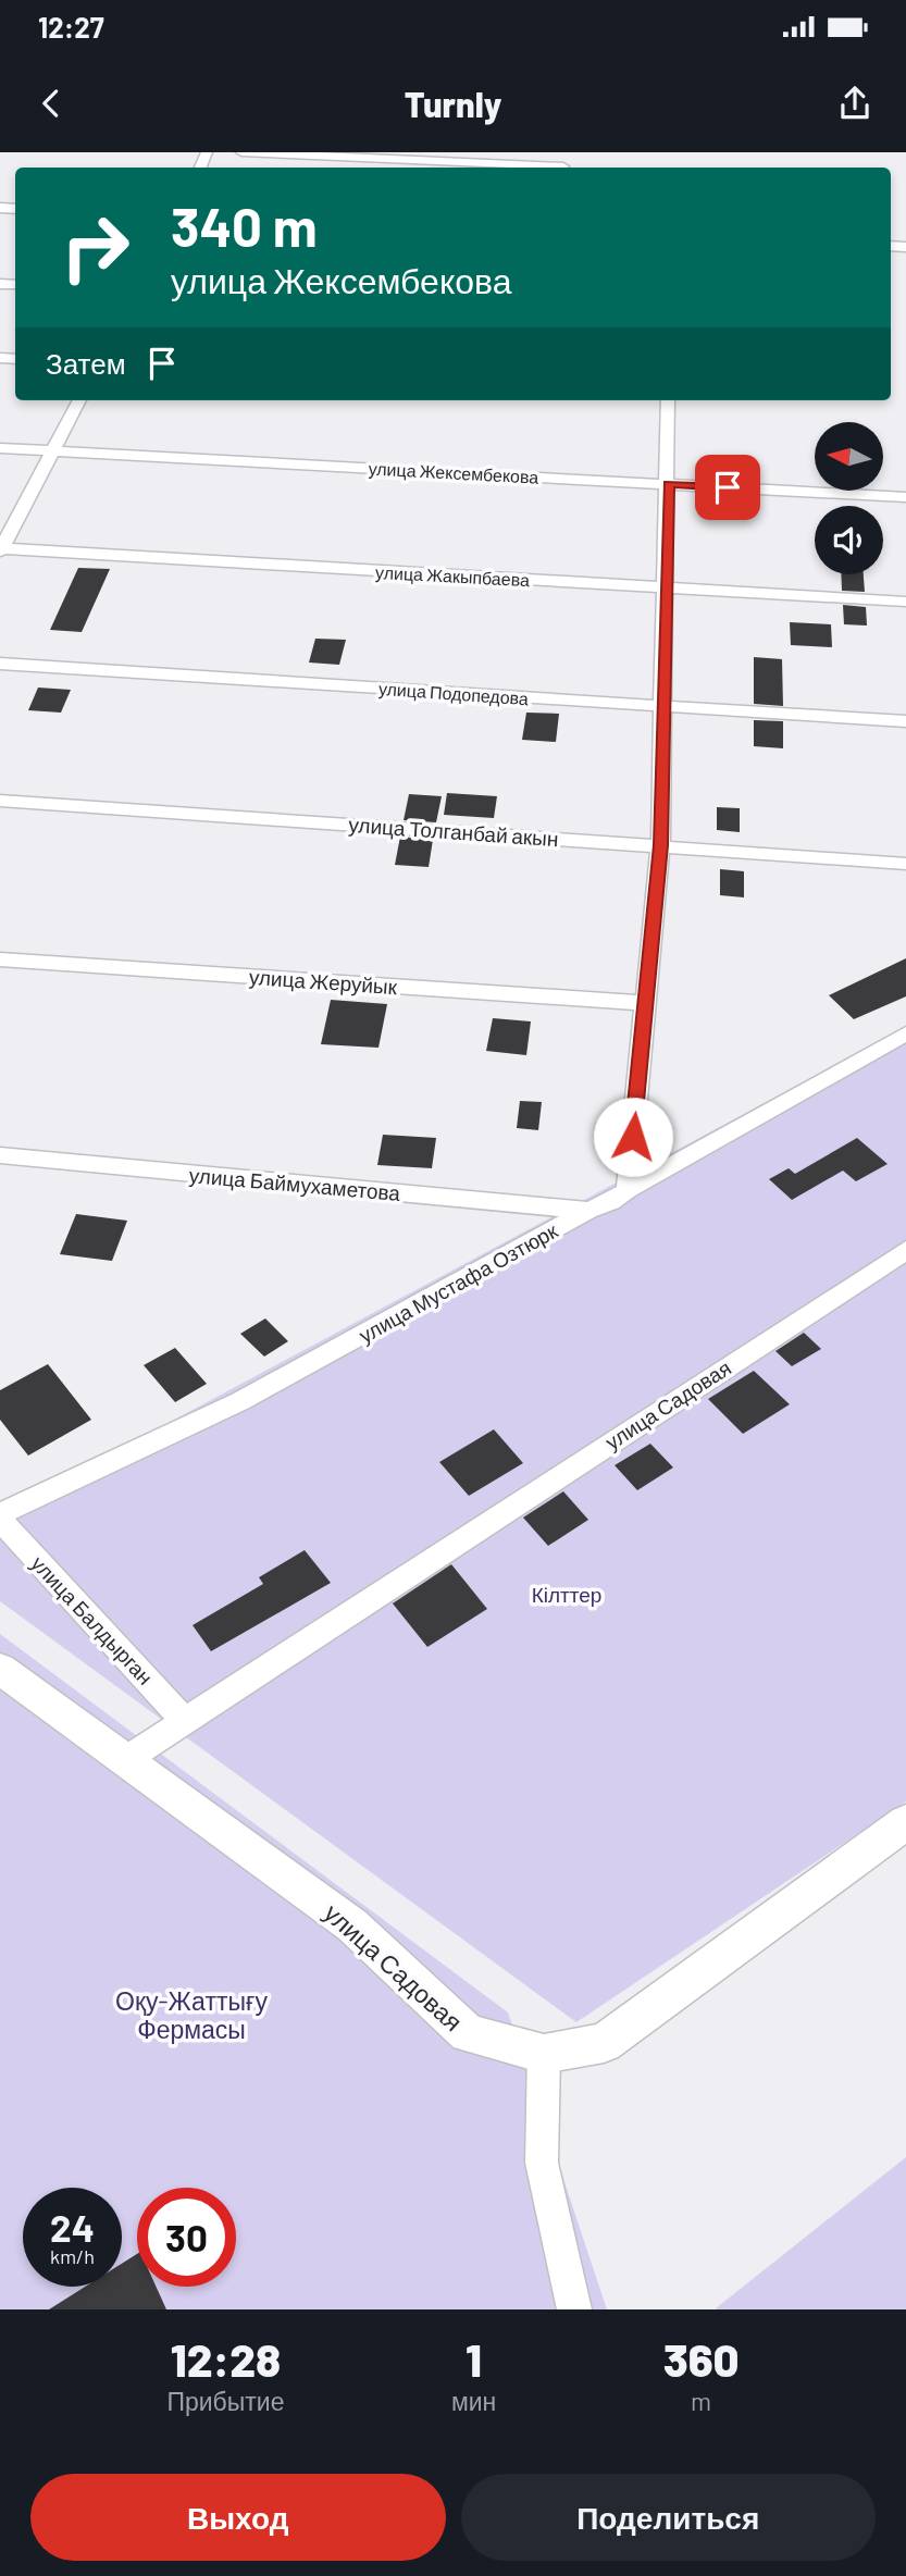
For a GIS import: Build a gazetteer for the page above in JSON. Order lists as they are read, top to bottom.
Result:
{
  "streets": {
    "street": [
      "улица Жексембекова",
      "улица Жакыпбаева",
      "улица Подопедова",
      "улица Толганбай акын",
      "улица Жеруйык",
      "улица Баймухаметова",
      "улица Мустафа Озтюрк",
      "улица Садовая",
      "улица Балдырган"
    ]
  },
  "crossings": [
    ["улица Баймухаметова", "улица Мустафа Озтюрк"],
    ["улица Мустафа Озтюрк", "улица Балдырган"],
    ["улица Садовая", "улица Балдырган"]
  ],
  "parks": ["Кілттер", "Оқу-Жаттығу Фермасы"],
  "north": "left",
  "page": {
    "status": "12:27",
    "header": "Turnly",
    "turn": ["340 m", "улица Жексембекова"],
    "then": "Затем",
    "speed": "24 km/h",
    "limit": "30",
    "eta": [
      "12:28",
      "Прибытие",
      "1",
      "мин",
      "360",
      "m"
    ],
    "buttons": ["Выход", "Поделиться"]
  }
}
